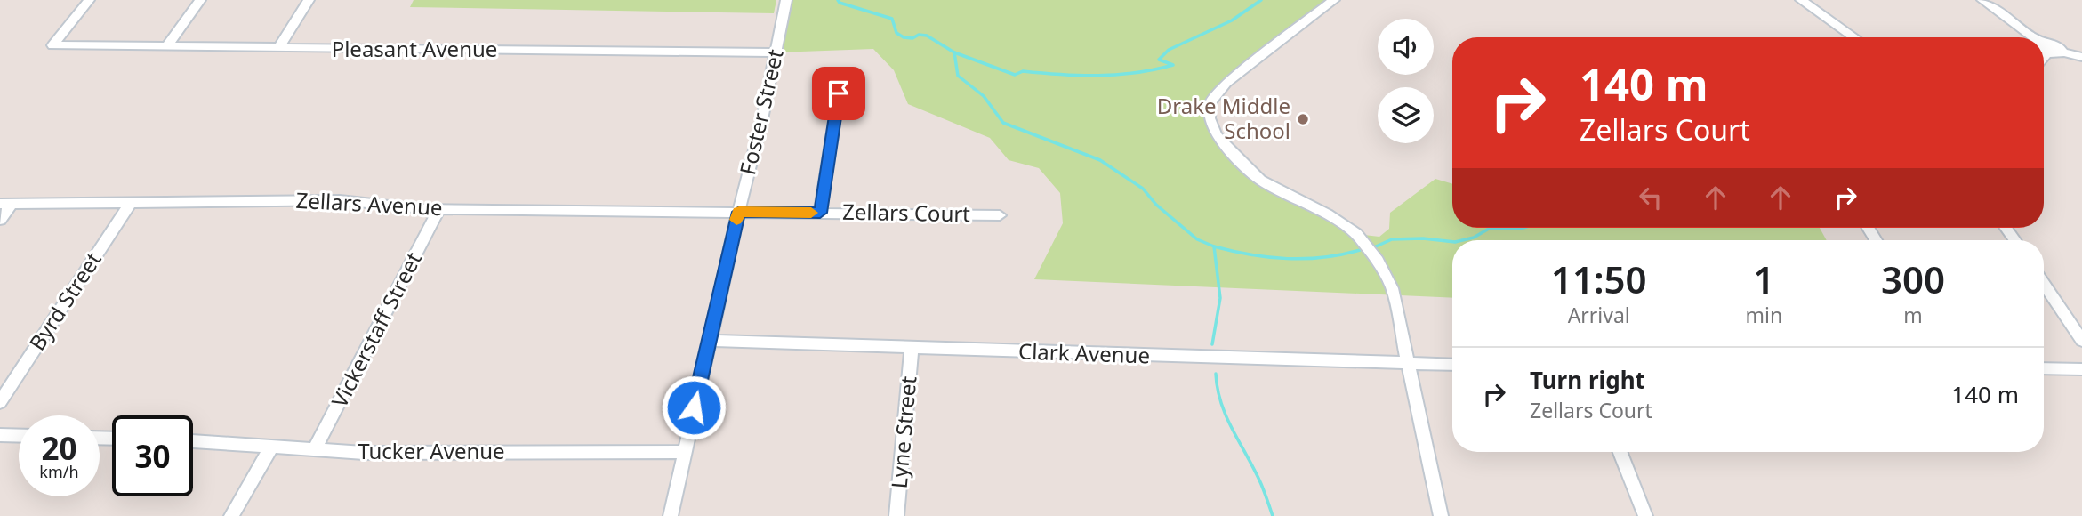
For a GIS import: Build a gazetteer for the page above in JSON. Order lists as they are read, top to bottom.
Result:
{
  "streets": {
    "street": [
      "Pleasant Avenue",
      "Foster Street",
      "Zellars Avenue",
      "Zellars Court",
      "Byrd Street",
      "Vickerstaff Street",
      "Clark Avenue",
      "Lyne Street",
      "Tucker Avenue"
    ]
  },
  "crossings": [
    ["Pleasant Avenue", "Foster Street"],
    ["Foster Street", "Zellars Avenue"],
    ["Foster Street", "Zellars Court"],
    ["Foster Street", "Clark Avenue"],
    ["Foster Street", "Tucker Avenue"],
    ["Zellars Avenue", "Zellars Court"],
    ["Zellars Avenue", "Byrd Street"],
    ["Zellars Avenue", "Vickerstaff Street"],
    ["Vickerstaff Street", "Tucker Avenue"],
    ["Clark Avenue", "Lyne Street"]
  ],
  "places": ["Drake Middle School"],
  "page": {
    "turn": ["140 m", "Zellars Court"],
    "eta": [
      "11:50",
      "Arrival",
      "1",
      "min",
      "300",
      "m"
    ],
    "list": [
      {
        "name": "Turn right",
        "note": "Zellars Court",
        "value": "140 m"
      }
    ],
    "speed": "20 km/h",
    "limit": "30"
  }
}
